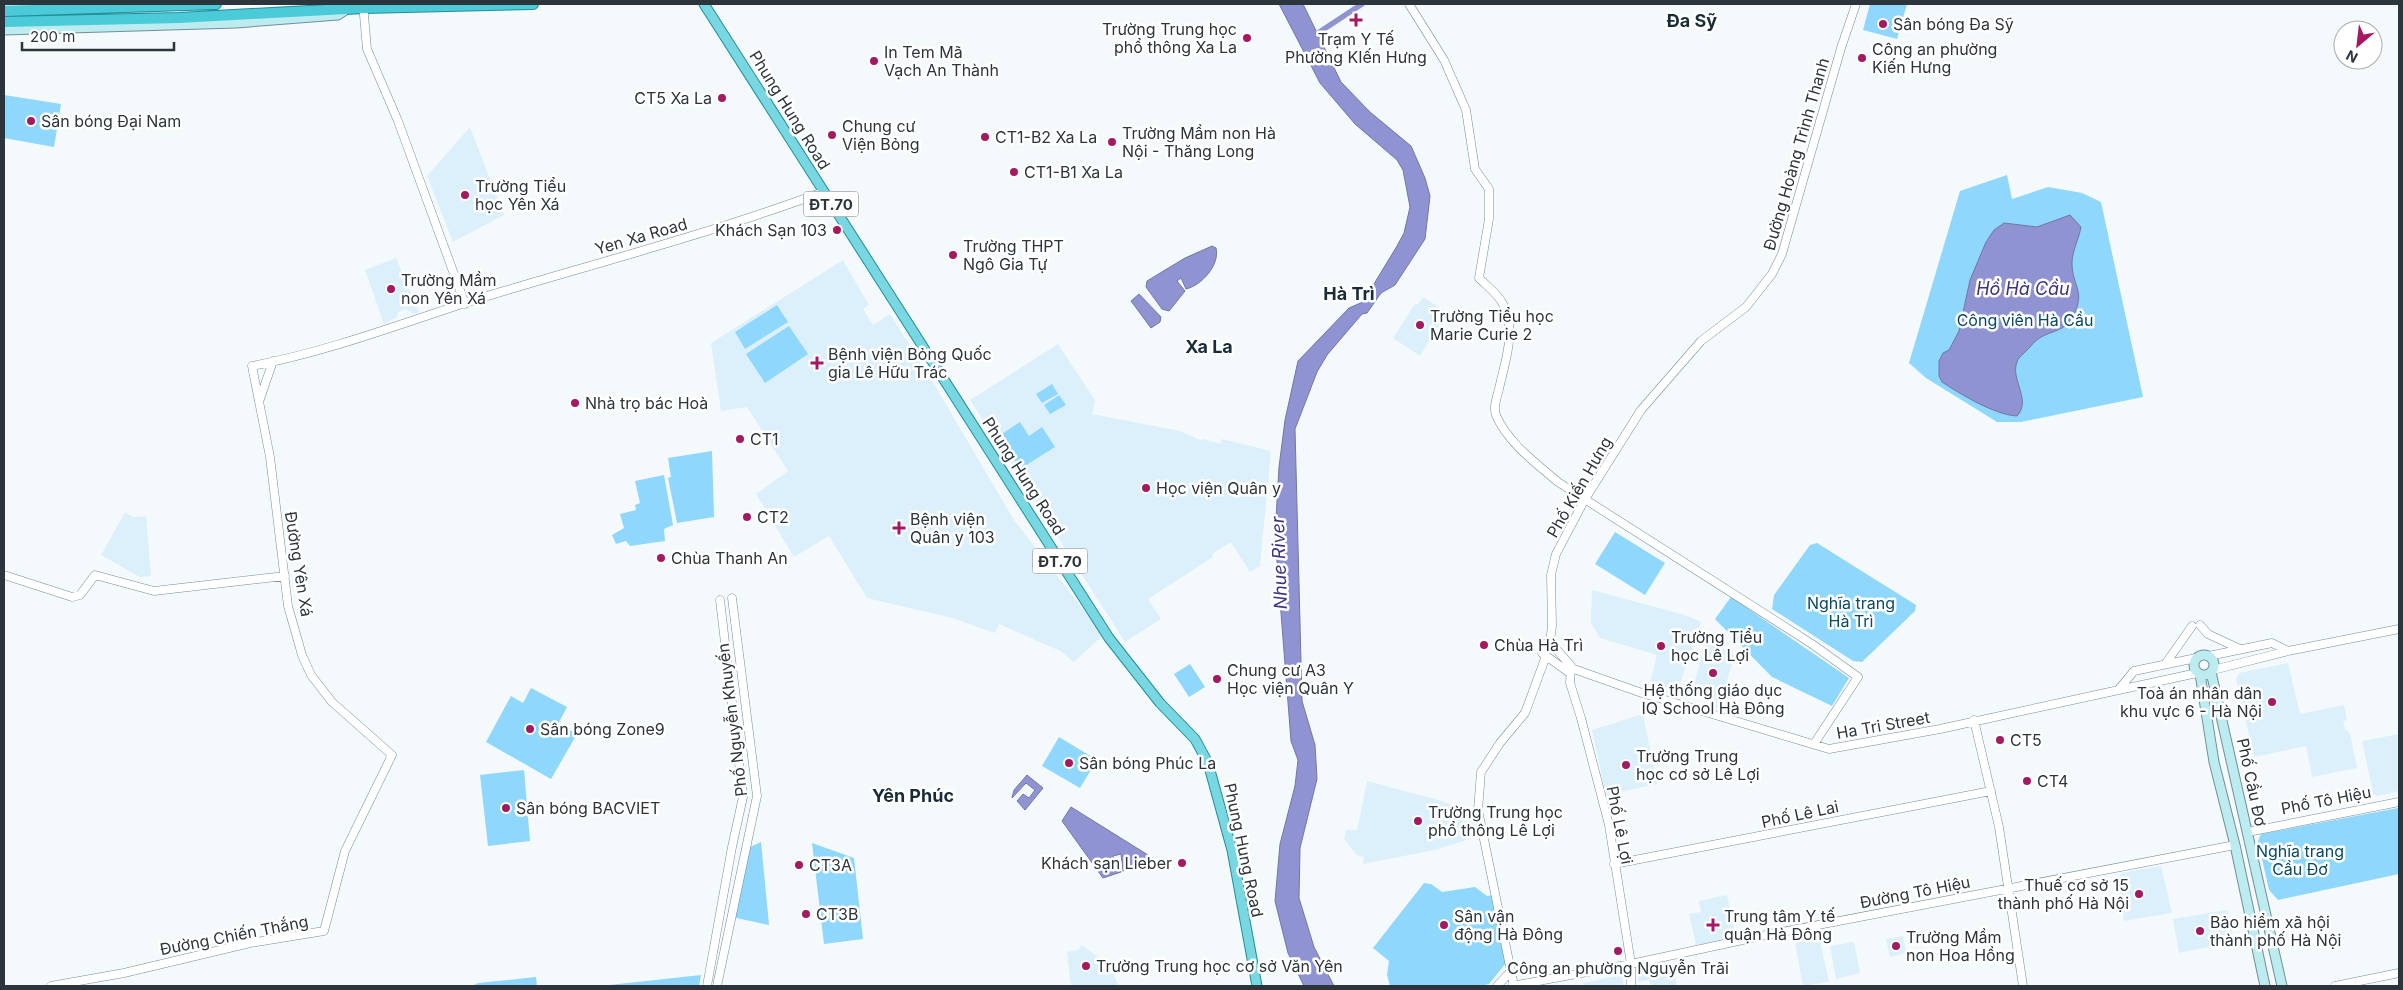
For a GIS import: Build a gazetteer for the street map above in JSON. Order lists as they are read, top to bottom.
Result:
{
  "streets": {
    "main road": ["Phung Hung Road", "ĐT.70", "Phố Cầu Đơ"],
    "street": [
      "Đường Hoàng Trình Thanh",
      "Yen Xa Road",
      "Phố Kiến Hưng",
      "Đường Yên Xá",
      "Phố Nguyễn Khuyến",
      "Ha Tri Street",
      "Phố Tô Hiệu",
      "Phố Lê Lai",
      "Phố Lê Lợi",
      "Đường Tô Hiệu",
      "Đường Chiến Thắng"
    ]
  },
  "crossings": [
    ["Phung Hung Road", "Yen Xa Road"],
    ["Đường Hoàng Trình Thanh", "Phố Kiến Hưng"],
    ["Yen Xa Road", "Đường Yên Xá"],
    ["Đường Yên Xá", "Đường Chiến Thắng"],
    ["Ha Tri Street", "Phố Cầu Đơ"],
    ["Ha Tri Street", "Phố Lê Lợi"],
    ["Phố Cầu Đơ", "Phố Tô Hiệu"],
    ["Phố Cầu Đơ", "Đường Tô Hiệu"],
    ["Phố Lê Lai", "Phố Lê Lợi"],
    ["Phố Lê Lợi", "Đường Tô Hiệu"]
  ],
  "districts": [
    "Đa Sỹ",
    "Hà Trì",
    "Xa La",
    "Yên Phúc"
  ],
  "water": ["Hồ Hà Cầu", "Nhue River"],
  "parks": ["Công viên Hà Cầu", "Nghĩa trang Hà Trì", "Nghĩa trang Cầu Đơ"],
  "places": {
    "health": [
      "Trạm Y Tế Phường KIến Hưng",
      "Bệnh viện Bỏng Quốc gia Lê Hữu Trác",
      "Bệnh viện Quân y 103",
      "Trung tâm Y tế quận Hà Đông"
    ],
    "other": [
      "Sân bóng Đa Sỹ",
      "Trường Trung học phổ thông Xa La",
      "Công an phường Kiến Hưng",
      "In Tem Mã Vạch An Thành",
      "CT5 Xa La",
      "Sân bóng Đại Nam",
      "Chung cư Viện Bỏng",
      "CT1-B2 Xa La",
      "Trường Mầm non Hà Nội - Thăng Long",
      "CT1-B1 Xa La",
      "Trường Tiểu học Yên Xá",
      "Khách Sạn 103",
      "Trường THPT Ngô Gia Tự",
      "Trường Mầm non Yên Xá",
      "Trường Tiểu học Marie Curie 2",
      "Nhà trọ bác Hoà",
      "CT1",
      "Học viện Quân y",
      "CT2",
      "Chùa Thanh An",
      "Chùa Hà Trì",
      "Trường Tiểu học Lê Lợi",
      "Hệ thống giáo dục IQ School Hà Đông",
      "Chung cư A3 Học viện Quân Y",
      "Toà án nhân dân khu vực 6 - Hà Nội",
      "Sân bóng Zone9",
      "CT5",
      "Sân bóng Phúc La",
      "Trường Trung học cơ sở Lê Lợi",
      "CT4",
      "Sân bóng BACVIET",
      "Trường Trung học phổ thông Lê Lợi",
      "Khách sạn Lieber",
      "CT3A",
      "Thuế cơ sở 15 thành phố Hà Nội",
      "CT3B",
      "Sân vận động Hà Đông",
      "Bảo hiểm xã hội thành phố Hà Nội",
      "Trường Mầm non Hoa Hồng",
      "Công an phường Nguyễn Trãi",
      "Trường Trung học cơ sở Văn Yên"
    ]
  },
  "scale_bar": "200 m",
  "north": "bottom left"
}
